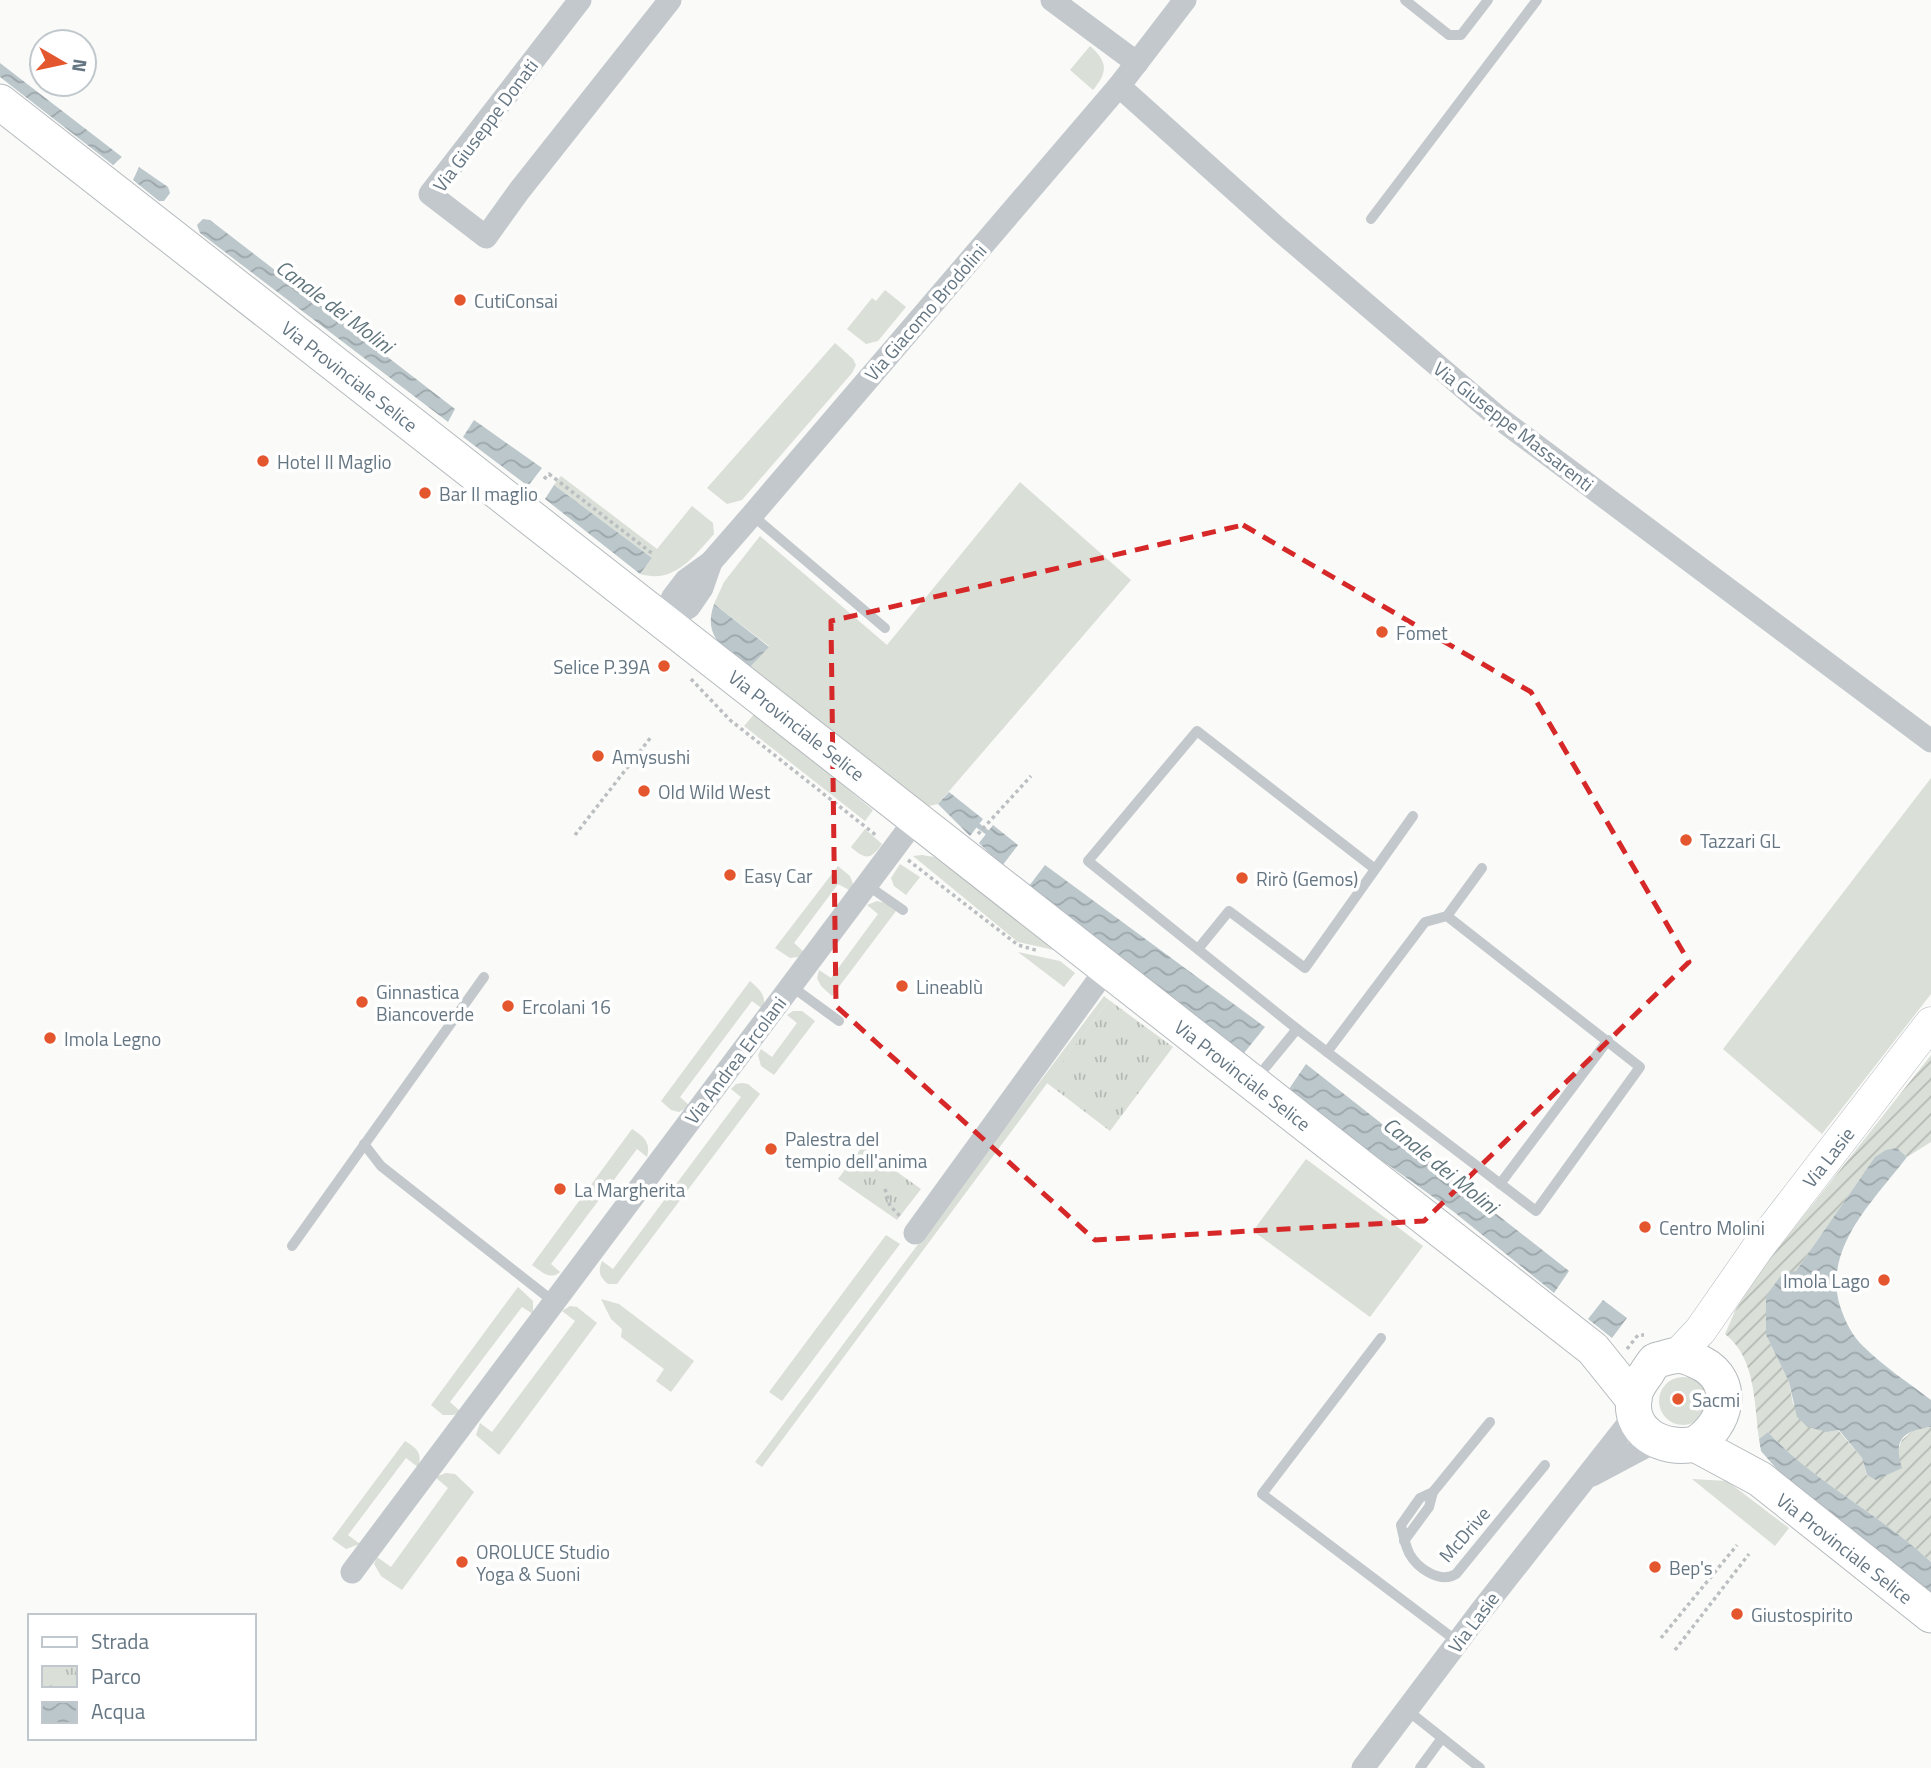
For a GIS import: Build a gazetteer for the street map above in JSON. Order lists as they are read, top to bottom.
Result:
{
  "streets": {
    "main road": ["Via Provinciale Selice"],
    "street": [
      "Via Giuseppe Donati",
      "Via Giacomo Brodolini",
      "Via Giuseppe Massarenti",
      "Via Andrea Ercolani",
      "Via Lasie"
    ],
    "lane": ["McDrive"]
  },
  "crossings": [
    ["Via Giacomo Brodolini", "Via Provinciale Selice"],
    ["Via Giacomo Brodolini", "Via Giuseppe Massarenti"],
    ["Via Provinciale Selice", "Via Andrea Ercolani"],
    ["Via Provinciale Selice", "Via Lasie"]
  ],
  "water": ["Canale dei Molini"],
  "places": [
    "CutiConsai",
    "Hotel Il Maglio",
    "Bar Il maglio",
    "Fomet",
    "Selice P.39A",
    "Amysushi",
    "Old Wild West",
    "Tazzari GL",
    "Easy Car",
    "Rirò (Gemos)",
    "Lineablù",
    "Ginnastica Biancoverde",
    "Ercolani 16",
    "Imola Legno",
    "Palestra del tempio dell'anima",
    "La Margherita",
    "Centro Molini",
    "Imola Lago",
    "Sacmi",
    "OROLUCE Studio Yoga & Suoni",
    "Bep's",
    "Giustospirito"
  ],
  "legend": ["Strada", "Parco", "Acqua"],
  "north": "right"
}
